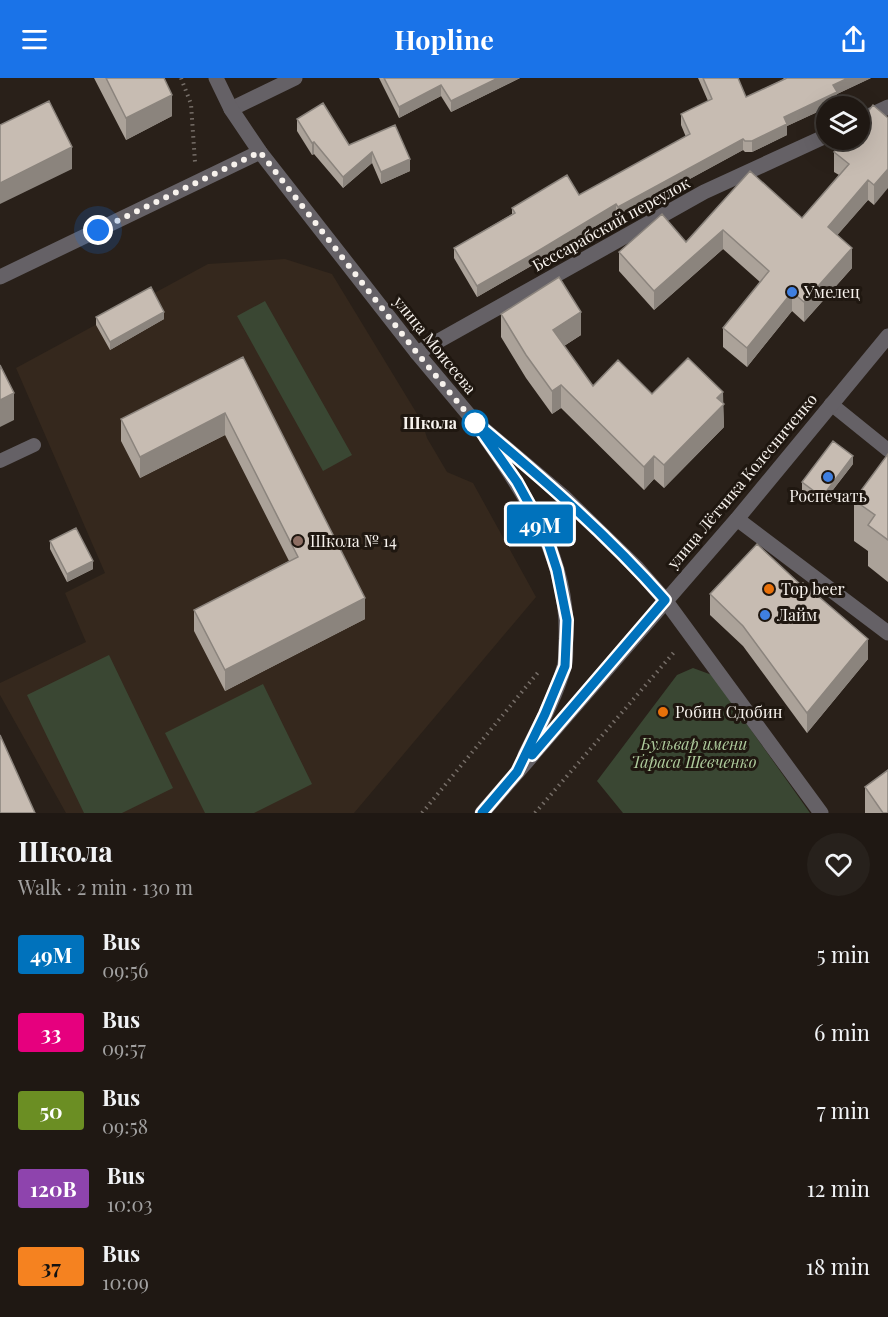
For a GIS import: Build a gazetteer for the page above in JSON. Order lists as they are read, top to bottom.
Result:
{
  "streets": {
    "street": ["Бессарабский переулок", "улица Моисеева", "улица Лётчика Колесниченко"]
  },
  "crossings": [
    ["Бессарабский переулок", "улица Моисеева"],
    ["улица Моисеева", "улица Лётчика Колесниченко"]
  ],
  "parks": ["Бульвар имени Тараса Шевченко"],
  "places": [
    "Умелец",
    "Школа",
    "Роспечать",
    "Школа № 14",
    "Top beer",
    "Лайм",
    "Робин Сдобин"
  ],
  "lines": ["bus line 49М"],
  "page": {
    "header": "Hopline",
    "on_map": "49М",
    "heading": ["Школа", "Walk · 2 min · 130 m"],
    "list": [
      {
        "mark": "49М",
        "name": "Bus",
        "note": "09:56",
        "value": "5 min"
      },
      {
        "mark": "33",
        "name": "Bus",
        "note": "09:57",
        "value": "6 min"
      },
      {
        "mark": "50",
        "name": "Bus",
        "note": "09:58",
        "value": "7 min"
      },
      {
        "mark": "120В",
        "name": "Bus",
        "note": "10:03",
        "value": "12 min"
      },
      {
        "mark": "37",
        "name": "Bus",
        "note": "10:09",
        "value": "18 min"
      }
    ]
  }
}
